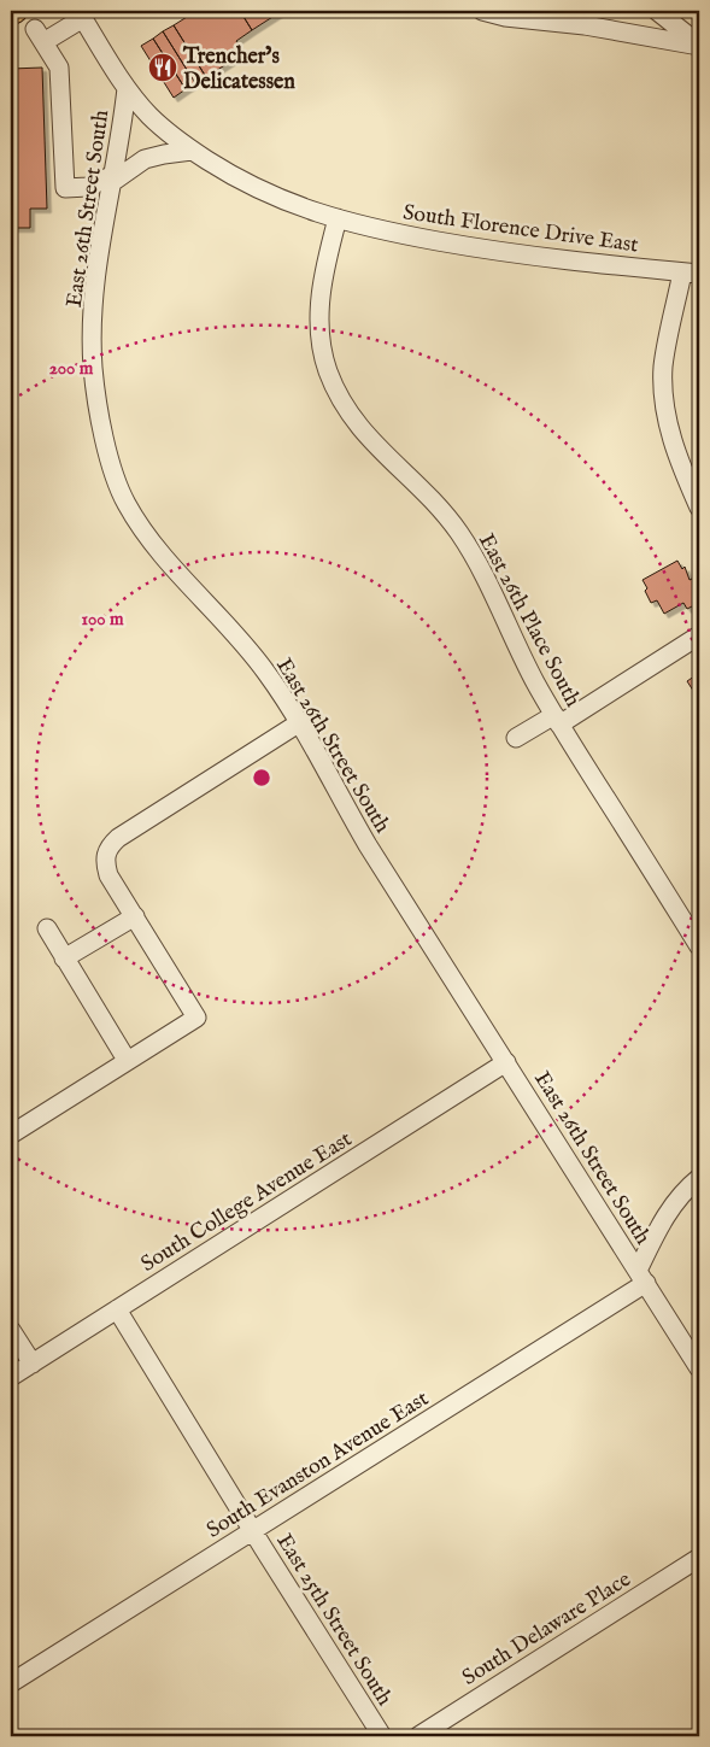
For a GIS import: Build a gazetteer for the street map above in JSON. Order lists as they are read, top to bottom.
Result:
{
  "streets": {
    "street": [
      "East 26th Street South",
      "South Florence Drive East",
      "East 26th Place South",
      "South College Avenue East",
      "South Evanston Avenue East",
      "East 25th Street South",
      "South Delaware Place"
    ]
  },
  "crossings": [
    ["East 26th Street South", "South Florence Drive East"],
    ["East 26th Street South", "South College Avenue East"],
    ["East 26th Street South", "South Evanston Avenue East"],
    ["South Florence Drive East", "East 26th Place South"],
    ["South College Avenue East", "East 25th Street South"],
    ["South Evanston Avenue East", "East 25th Street South"]
  ],
  "places": {
    "restaurant": ["Trencher’s Delicatessen"]
  },
  "rings": ["200 m", "100 m"]
}
